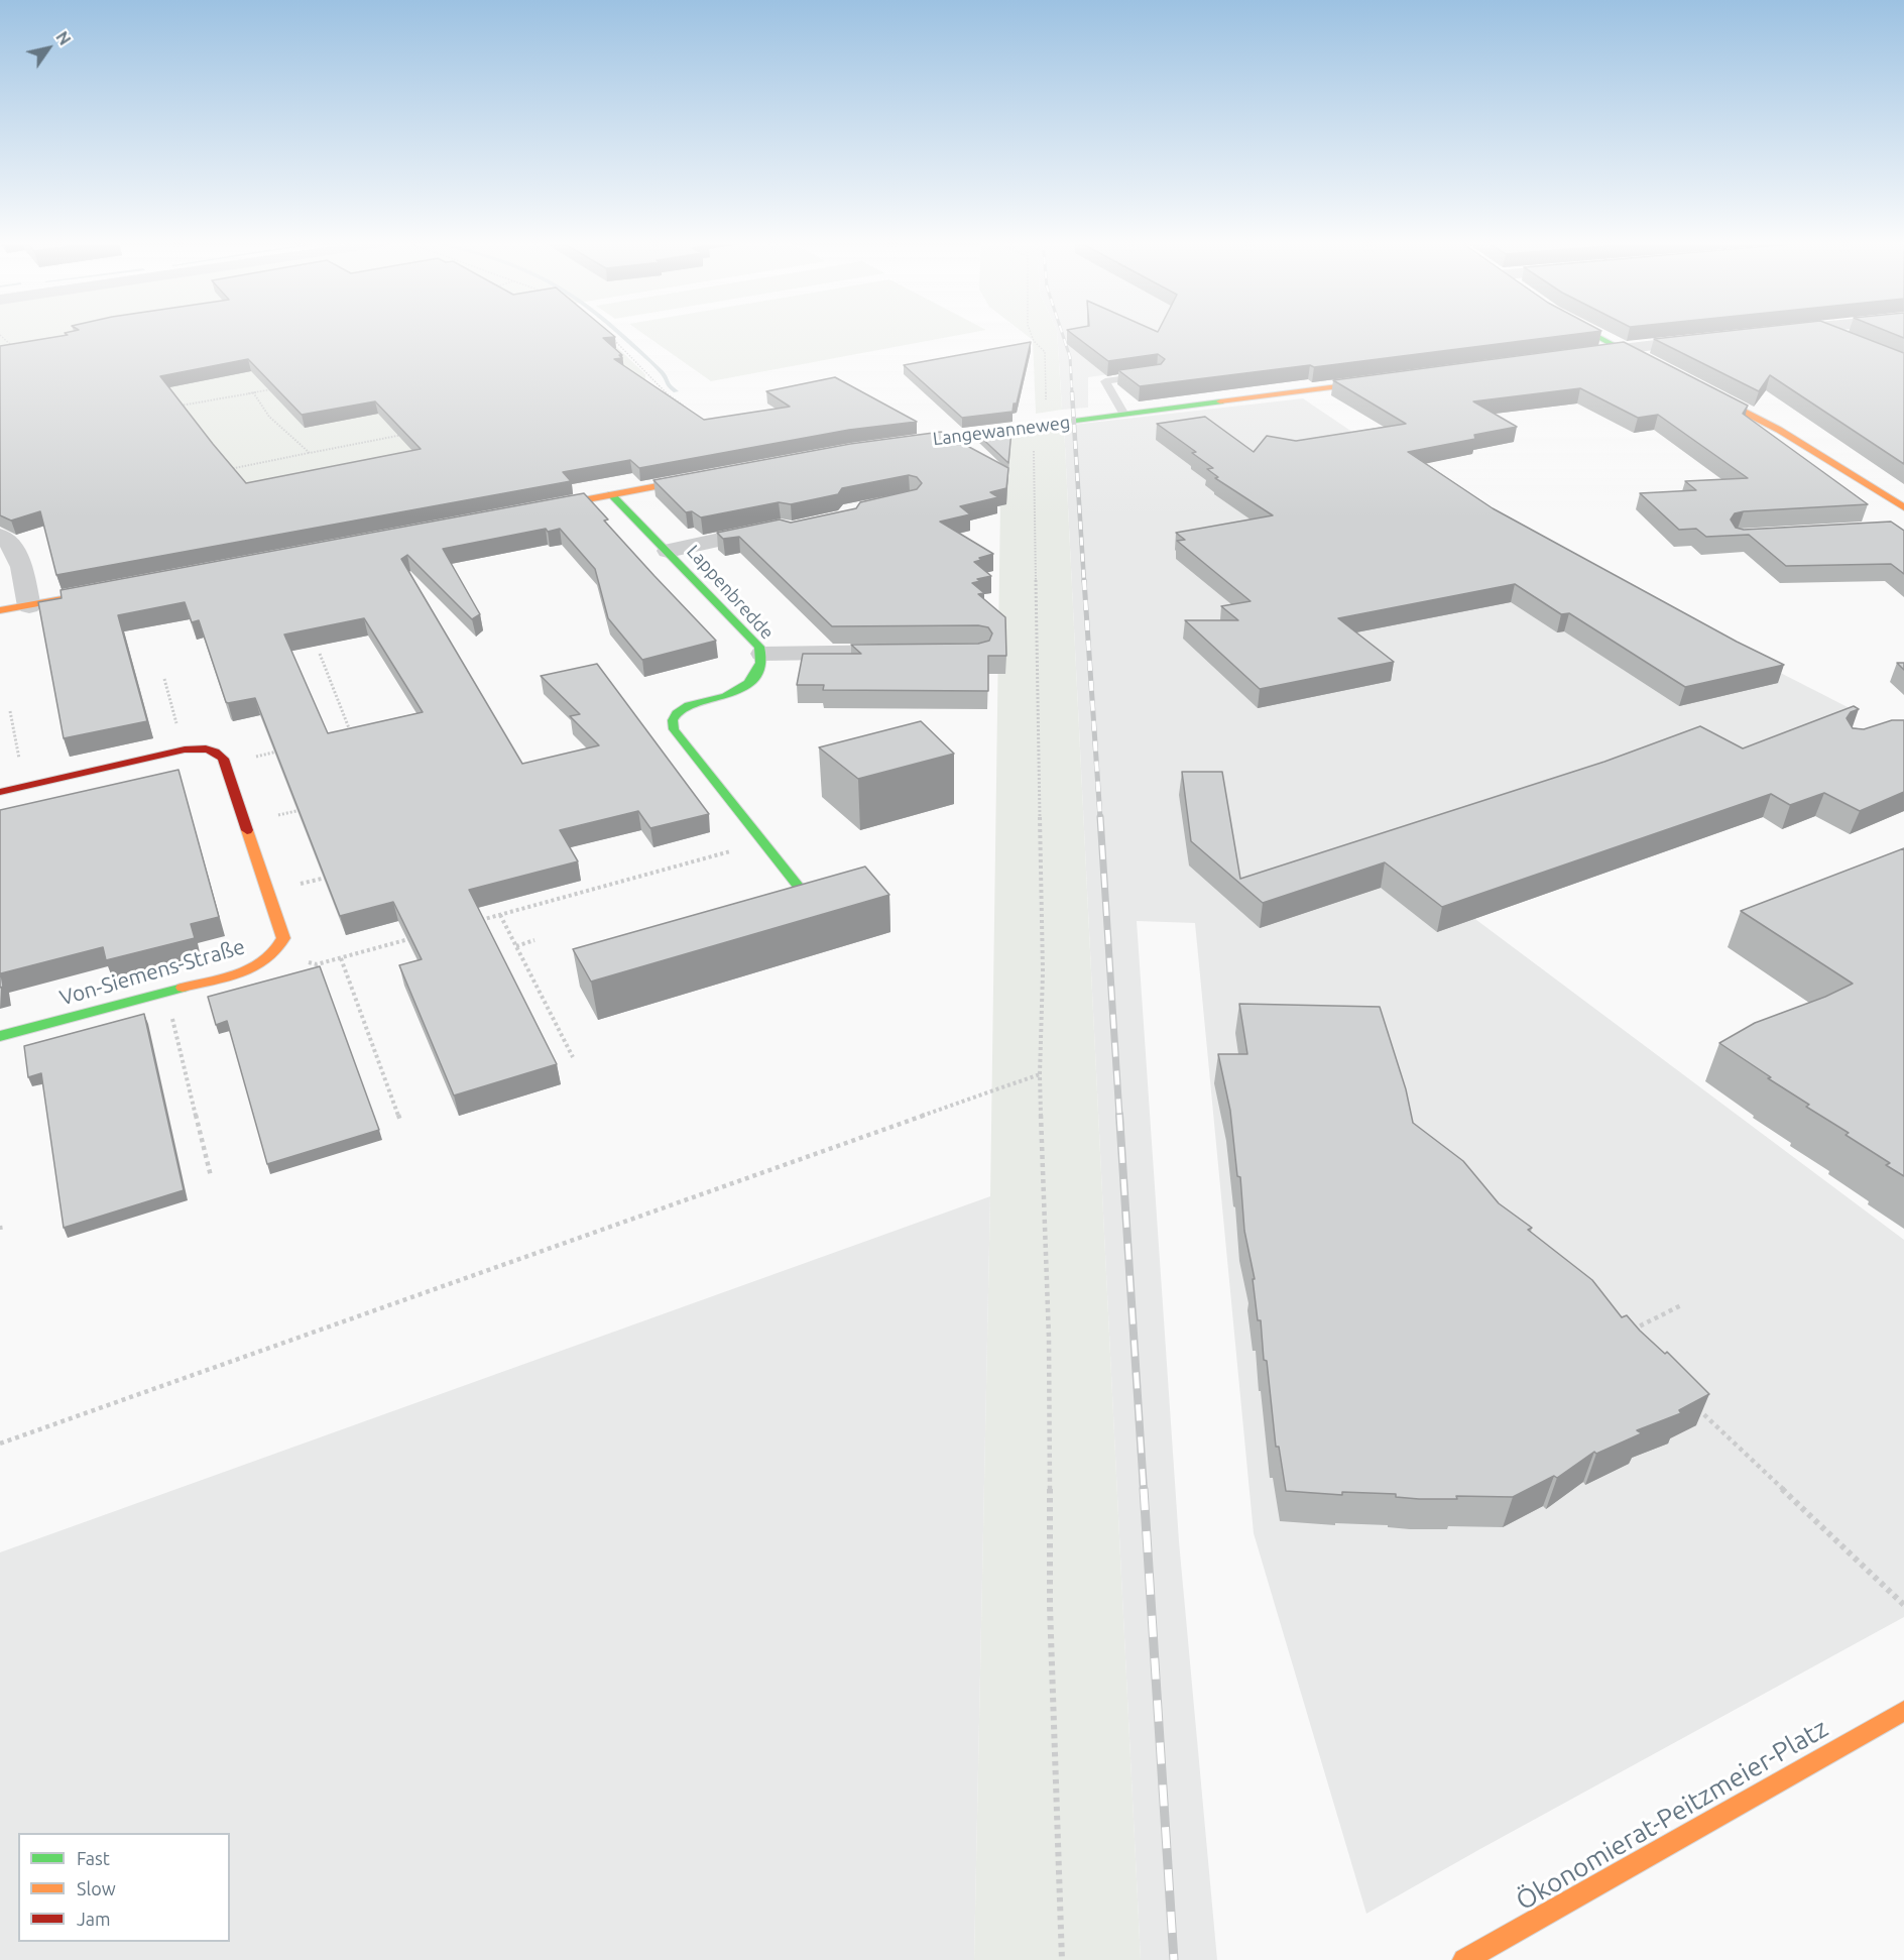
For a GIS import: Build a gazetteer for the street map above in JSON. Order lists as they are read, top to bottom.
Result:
{
  "streets": {
    "street": [
      "Langewanneweg",
      "Lappenbredde",
      "Von-Siemens-Straße",
      "Ökonomierat-Peitzmeier-Platz"
    ]
  },
  "legend": ["Fast", "Slow", "Jam"],
  "north": "top right"
}
